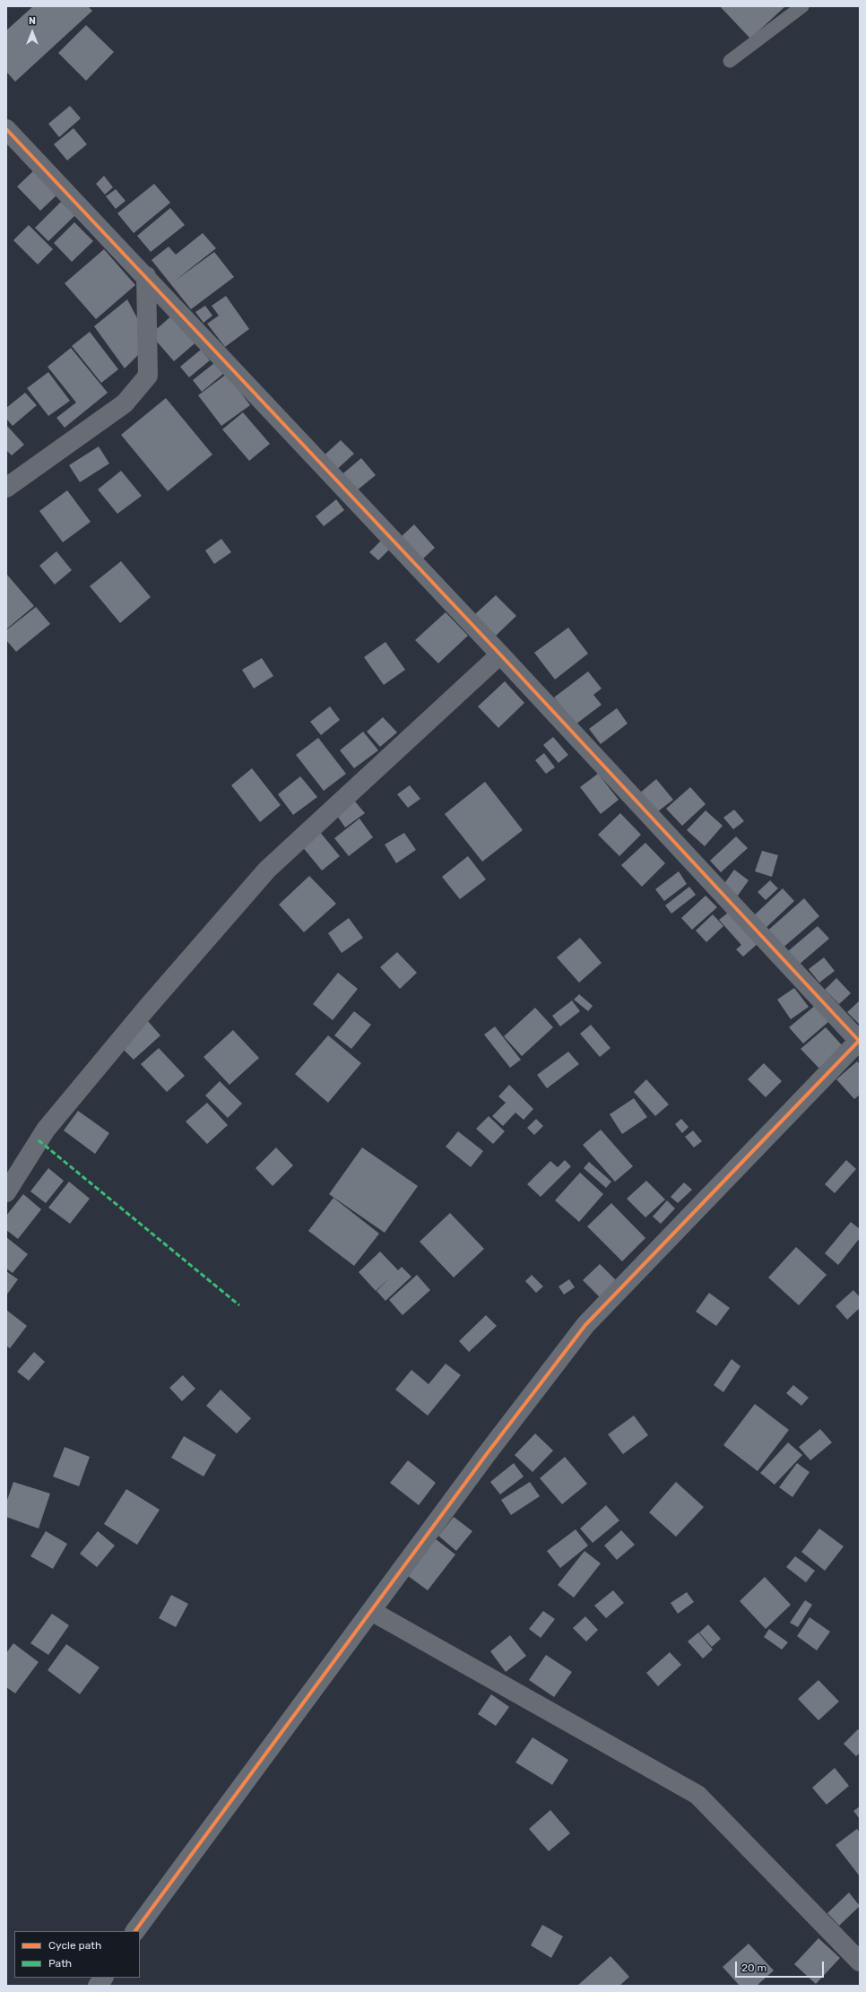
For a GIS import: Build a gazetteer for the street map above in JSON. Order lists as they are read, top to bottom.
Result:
{
  "legend": ["Cycle path", "Path"],
  "scale_bar": "20 m",
  "north": "top"
}
